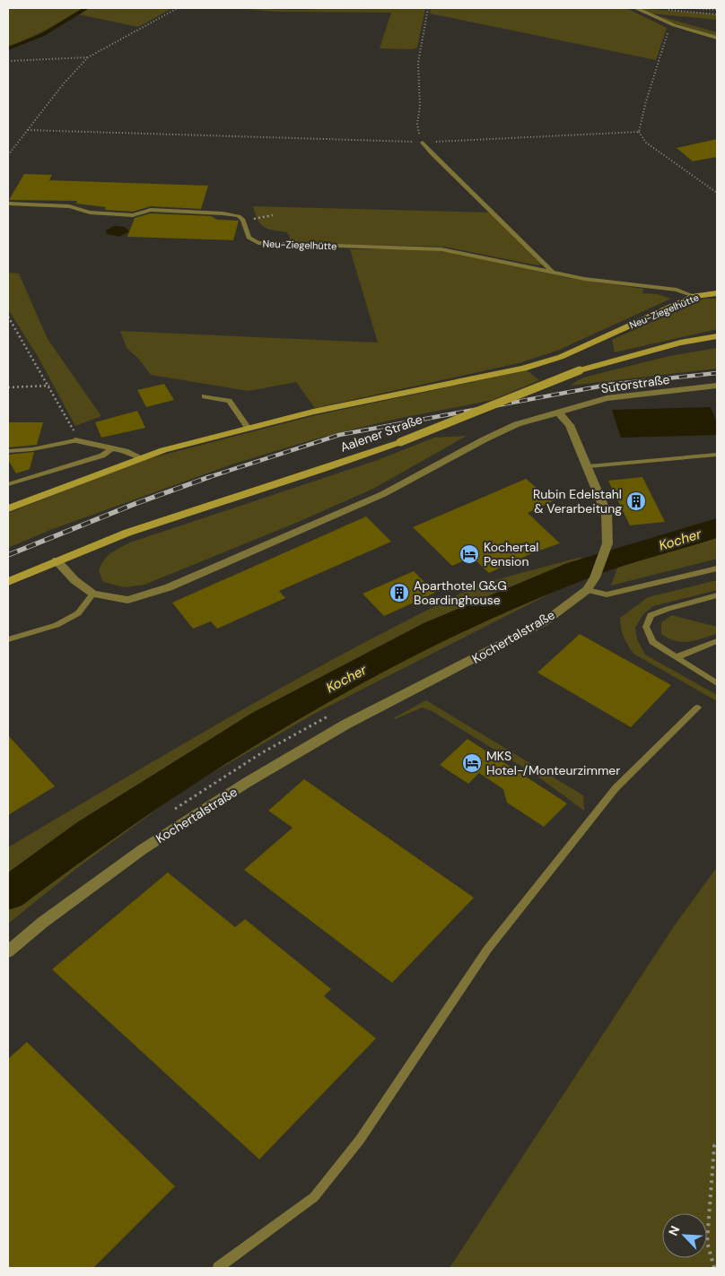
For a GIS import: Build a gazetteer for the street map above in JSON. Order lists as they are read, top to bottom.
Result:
{
  "streets": {
    "street": [
      "Neu-Ziegelhütte",
      "Sutorstraße",
      "Aalener Straße",
      "Kochertalstraße"
    ]
  },
  "crossings": [
    ["Sutorstraße", "Kochertalstraße"]
  ],
  "water": ["Kocher"],
  "places": {
    "building": ["Rubin Edelstahl & Verarbeitung", "Aparthotel G&G Boardinghouse"],
    "hotel": ["Kochertal Pension", "MKS Hotel-/Monteurzimmer"]
  },
  "north": "top left"
}
